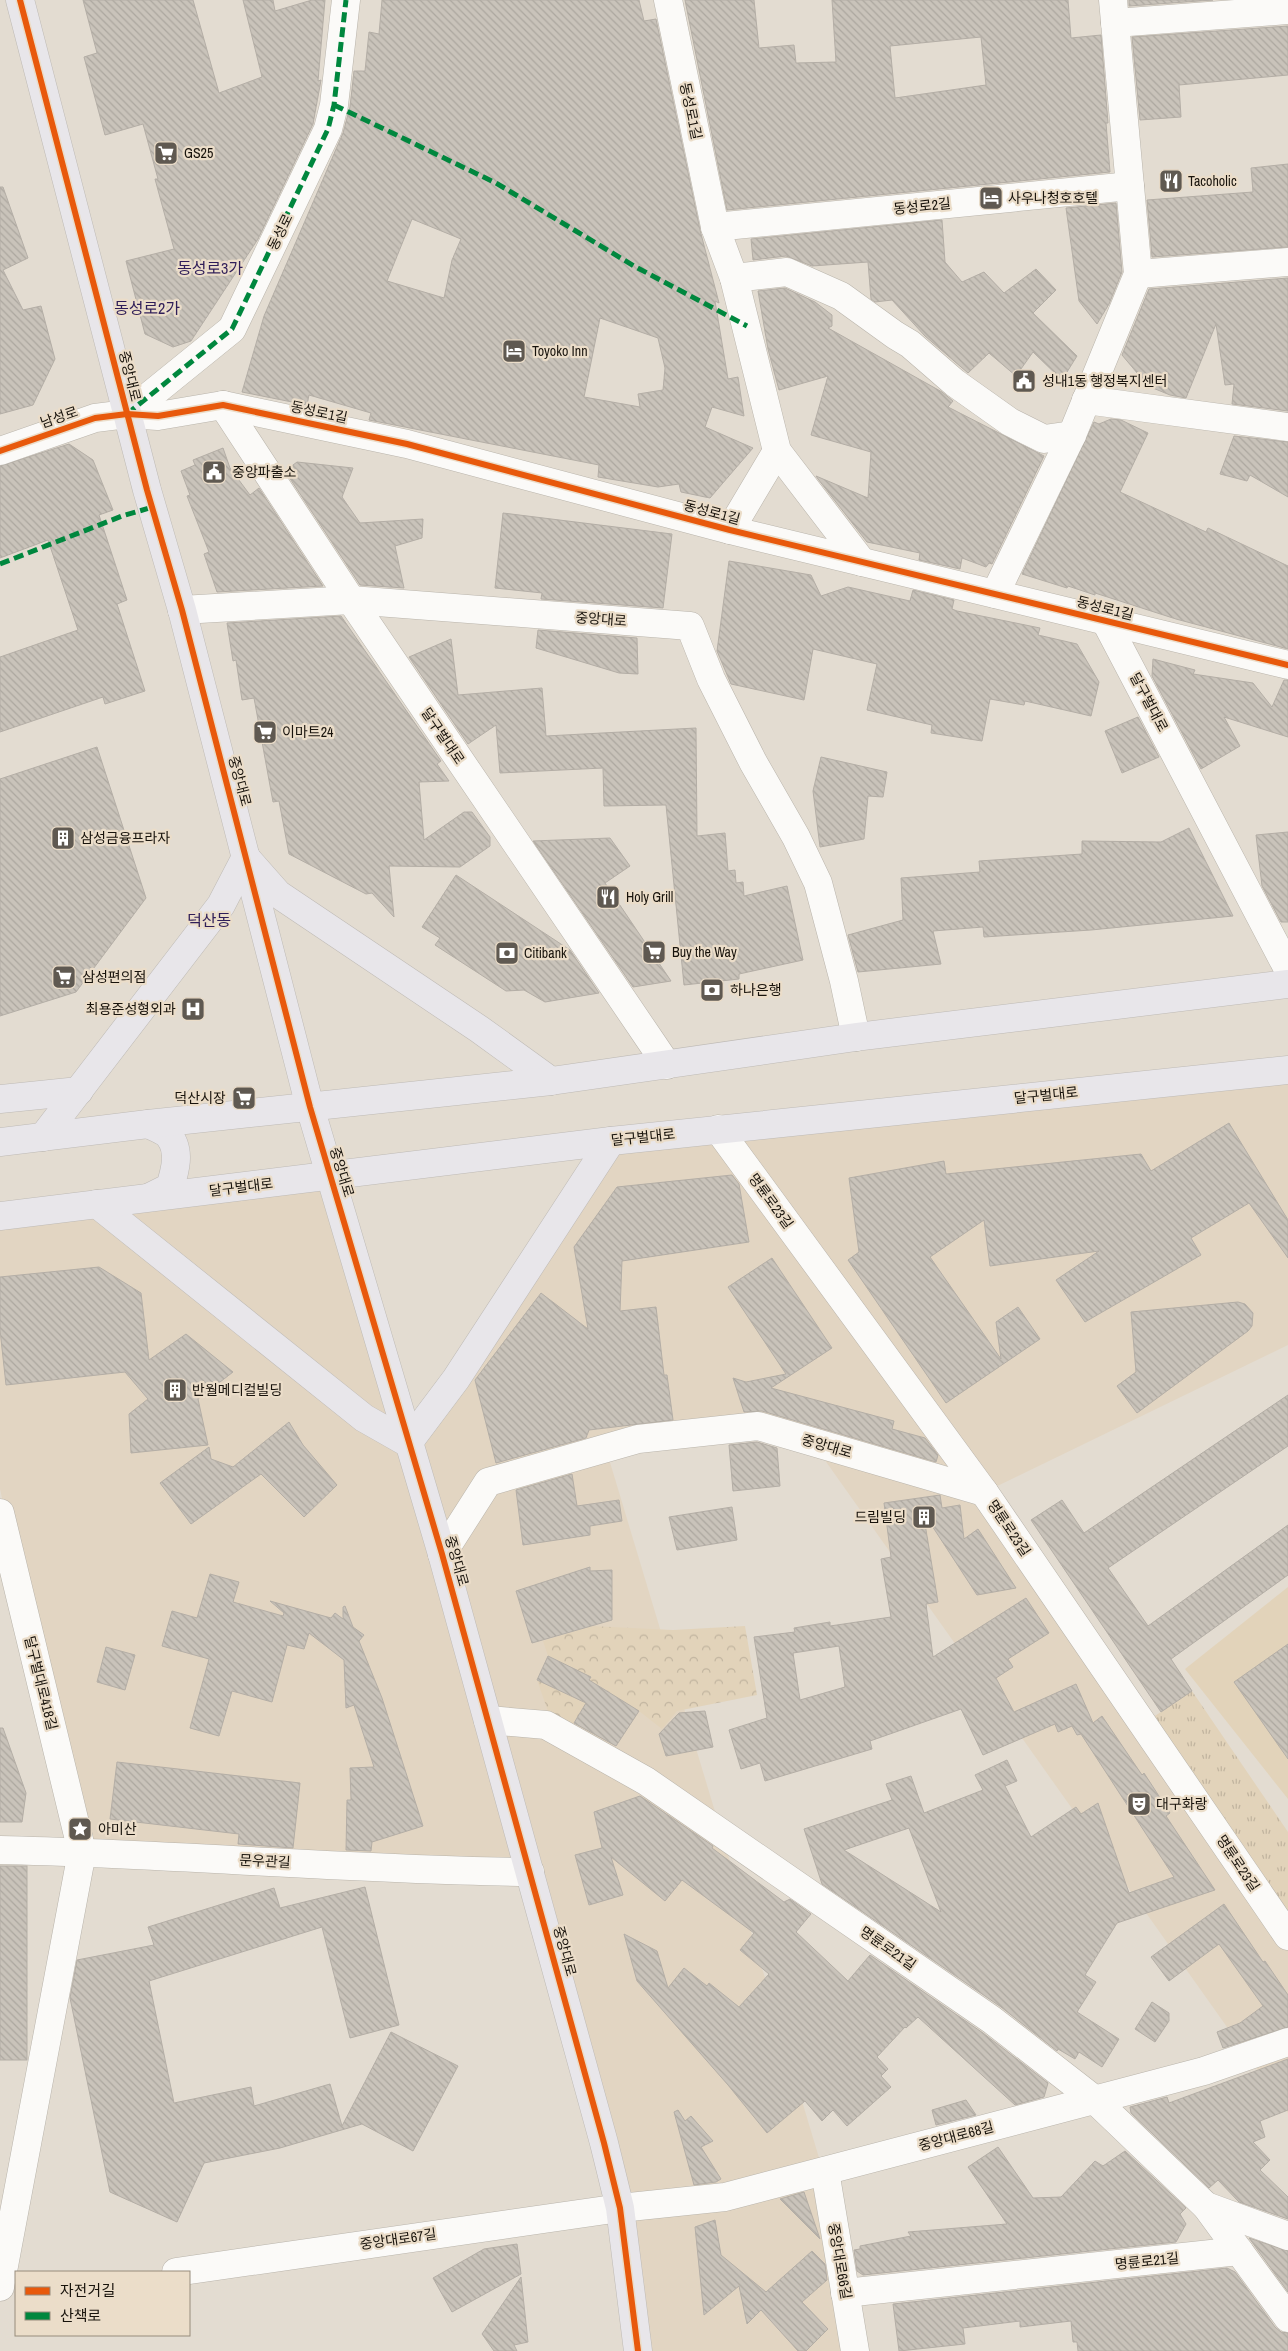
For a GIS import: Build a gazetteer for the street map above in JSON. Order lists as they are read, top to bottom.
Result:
{
  "streets": {
    "main road": ["중앙대로", "달구벌대로"],
    "street": [
      "동성로1길",
      "동성로2길",
      "동성로",
      "남성로",
      "명륜로23길",
      "달구벌대로418길",
      "문우관길",
      "명륜로21길",
      "중앙대로68길",
      "중앙대로67길",
      "중앙대로66길"
    ]
  },
  "crossings": [
    ["동성로1길", "동성로2길"],
    ["동성로1길", "동성로"],
    ["동성로1길", "중앙대로"],
    ["동성로1길", "남성로"],
    ["동성로1길", "달구벌대로"],
    ["동성로", "중앙대로"],
    ["동성로", "남성로"],
    ["중앙대로", "남성로"],
    ["중앙대로", "달구벌대로"],
    ["중앙대로", "명륜로23길"],
    ["중앙대로", "문우관길"],
    ["중앙대로", "명륜로21길"],
    ["중앙대로", "중앙대로68길"],
    ["중앙대로", "중앙대로67길"],
    ["달구벌대로", "명륜로23길"],
    ["달구벌대로418길", "문우관길"],
    ["명륜로21길", "중앙대로68길"],
    ["명륜로21길", "중앙대로66길"],
    ["중앙대로68길", "중앙대로67길"],
    ["중앙대로68길", "중앙대로66길"]
  ],
  "districts": ["동성로3가", "동성로2가", "덕산동"],
  "places": {
    "supermarket": [
      "GS25",
      "이마트24",
      "Buy the Way",
      "삼성편의점",
      "덕산시장"
    ],
    "restaurant": ["Tacoholic", "Holy Grill"],
    "hotel": ["사우나청호호텔", "Toyoko Inn"],
    "public building": ["성내1동 행정복지센터", "중앙파출소"],
    "building": ["삼성금융프라자", "반월메디컬빌딩", "드림빌딩"],
    "bank": ["Citibank", "하나은행"],
    "hospital": ["최용준성형외과"],
    "theatre": ["대구화랑"],
    "place": ["아미산"]
  },
  "legend": ["자전거길", "산책로"]
}
